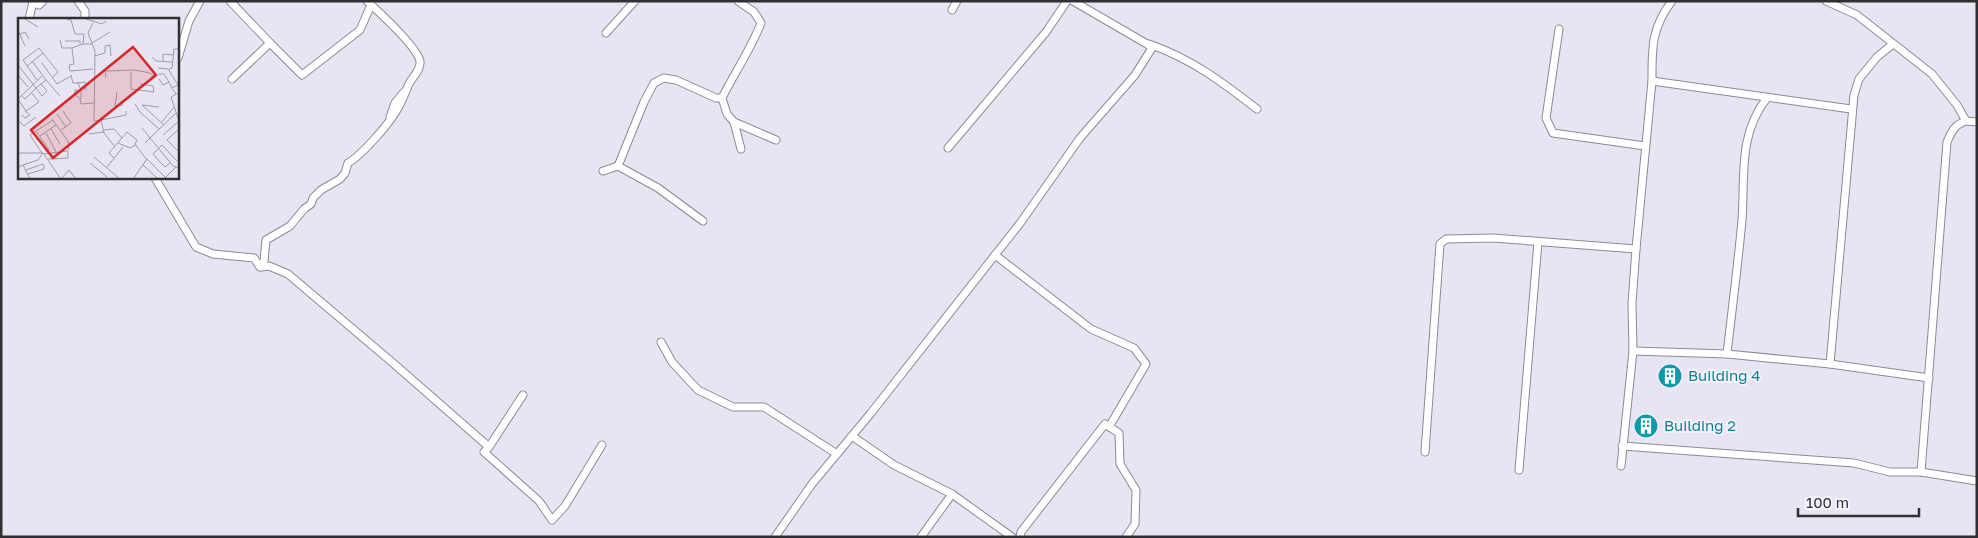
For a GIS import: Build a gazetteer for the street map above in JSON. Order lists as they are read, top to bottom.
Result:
{
  "places": {
    "building": ["Building 4", "Building 2"]
  },
  "scale_bar": "100 m"
}
